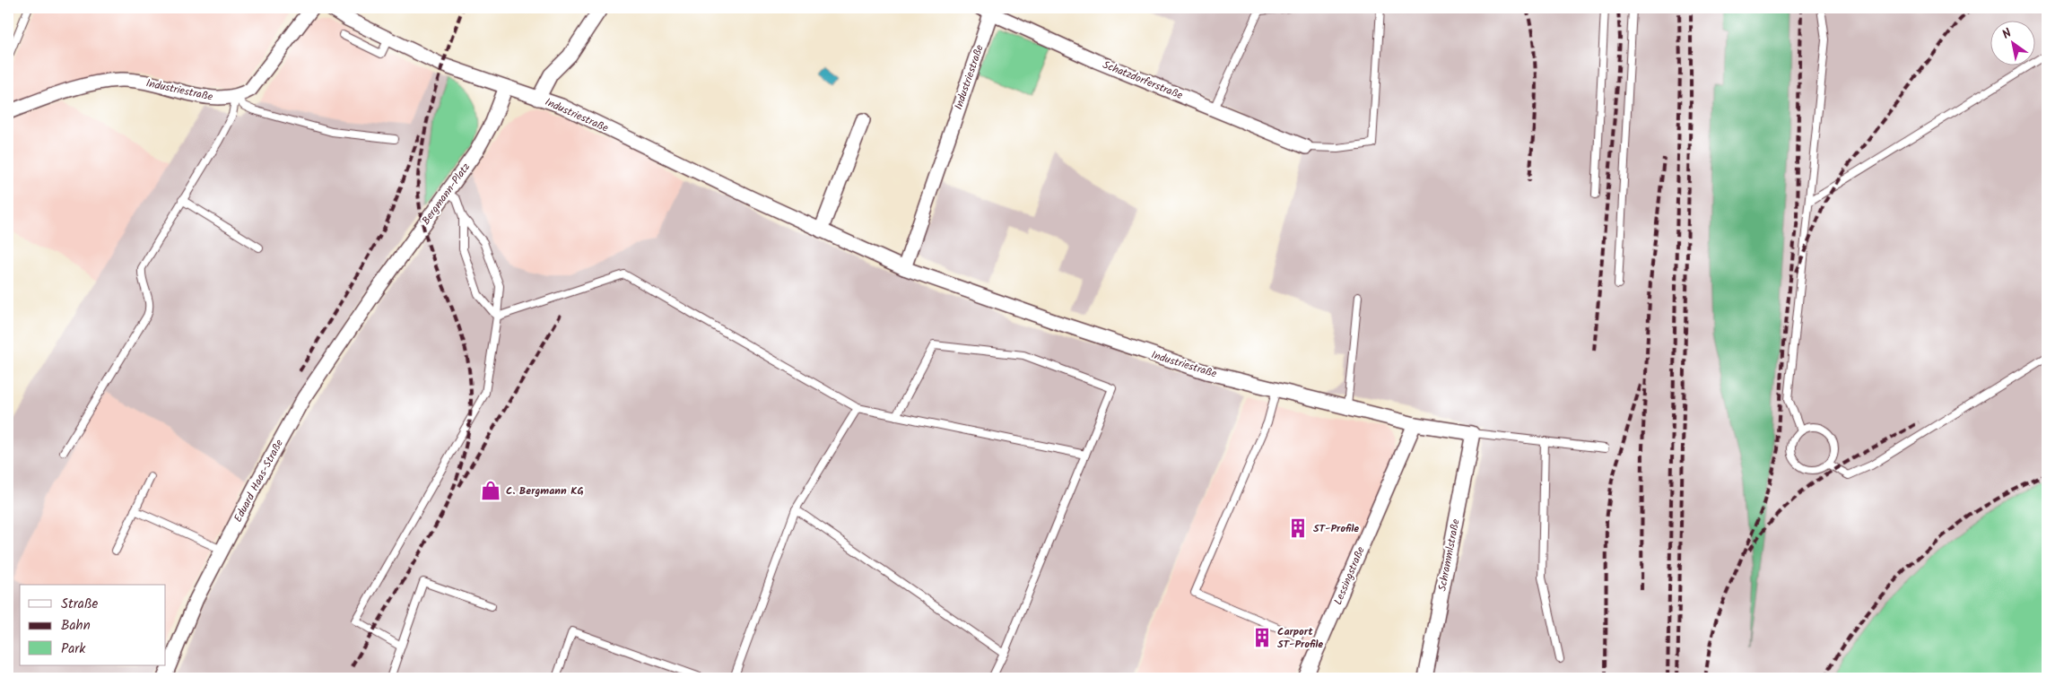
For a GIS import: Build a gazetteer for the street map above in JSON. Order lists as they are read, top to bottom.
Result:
{
  "streets": {
    "street": [
      "Industriestraße",
      "Schatzdorferstraße",
      "Bergmann-Platz",
      "Eduard Haas-Straße",
      "Schrammlstraße",
      "Lessingstraße"
    ]
  },
  "crossings": [
    ["Industriestraße", "Schatzdorferstraße"],
    ["Industriestraße", "Bergmann-Platz"],
    ["Industriestraße", "Schrammlstraße"],
    ["Industriestraße", "Lessingstraße"],
    ["Bergmann-Platz", "Eduard Haas-Straße"]
  ],
  "places": {
    "shop": ["C. Bergmann KG"],
    "building": ["ST-Profile", "Carport ST-Profile"]
  },
  "legend": ["Straße", "Bahn", "Park"],
  "north": "top left"
}
